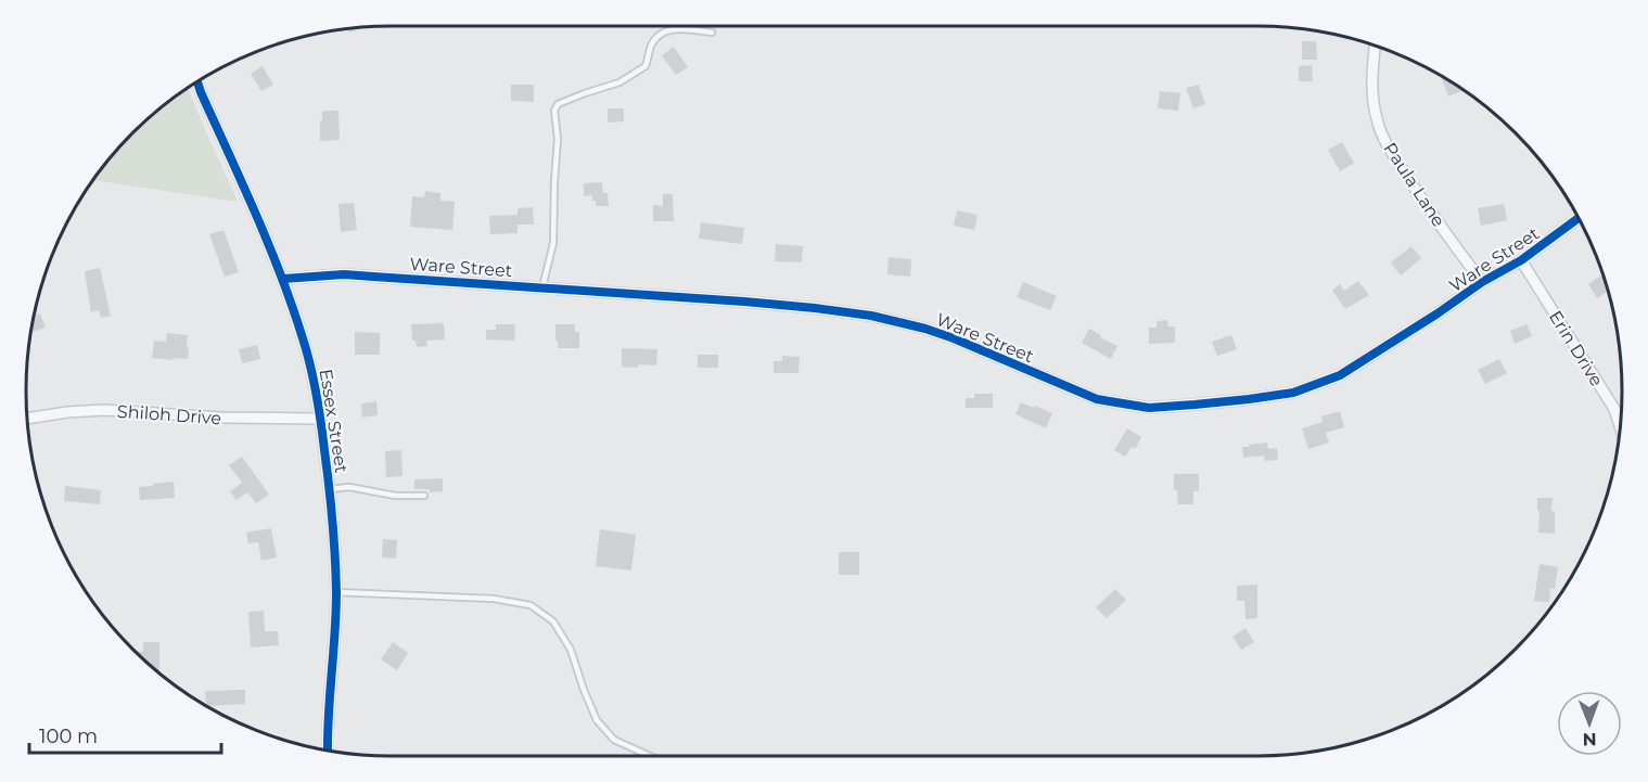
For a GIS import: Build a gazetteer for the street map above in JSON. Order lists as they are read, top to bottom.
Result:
{
  "streets": {
    "street": [
      "Paula Lane",
      "Ware Street",
      "Erin Drive",
      "Shiloh Drive",
      "Essex Street"
    ]
  },
  "crossings": [
    ["Paula Lane", "Ware Street"],
    ["Ware Street", "Erin Drive"],
    ["Ware Street", "Essex Street"],
    ["Shiloh Drive", "Essex Street"]
  ],
  "scale_bar": "100 m",
  "north": "bottom"
}
